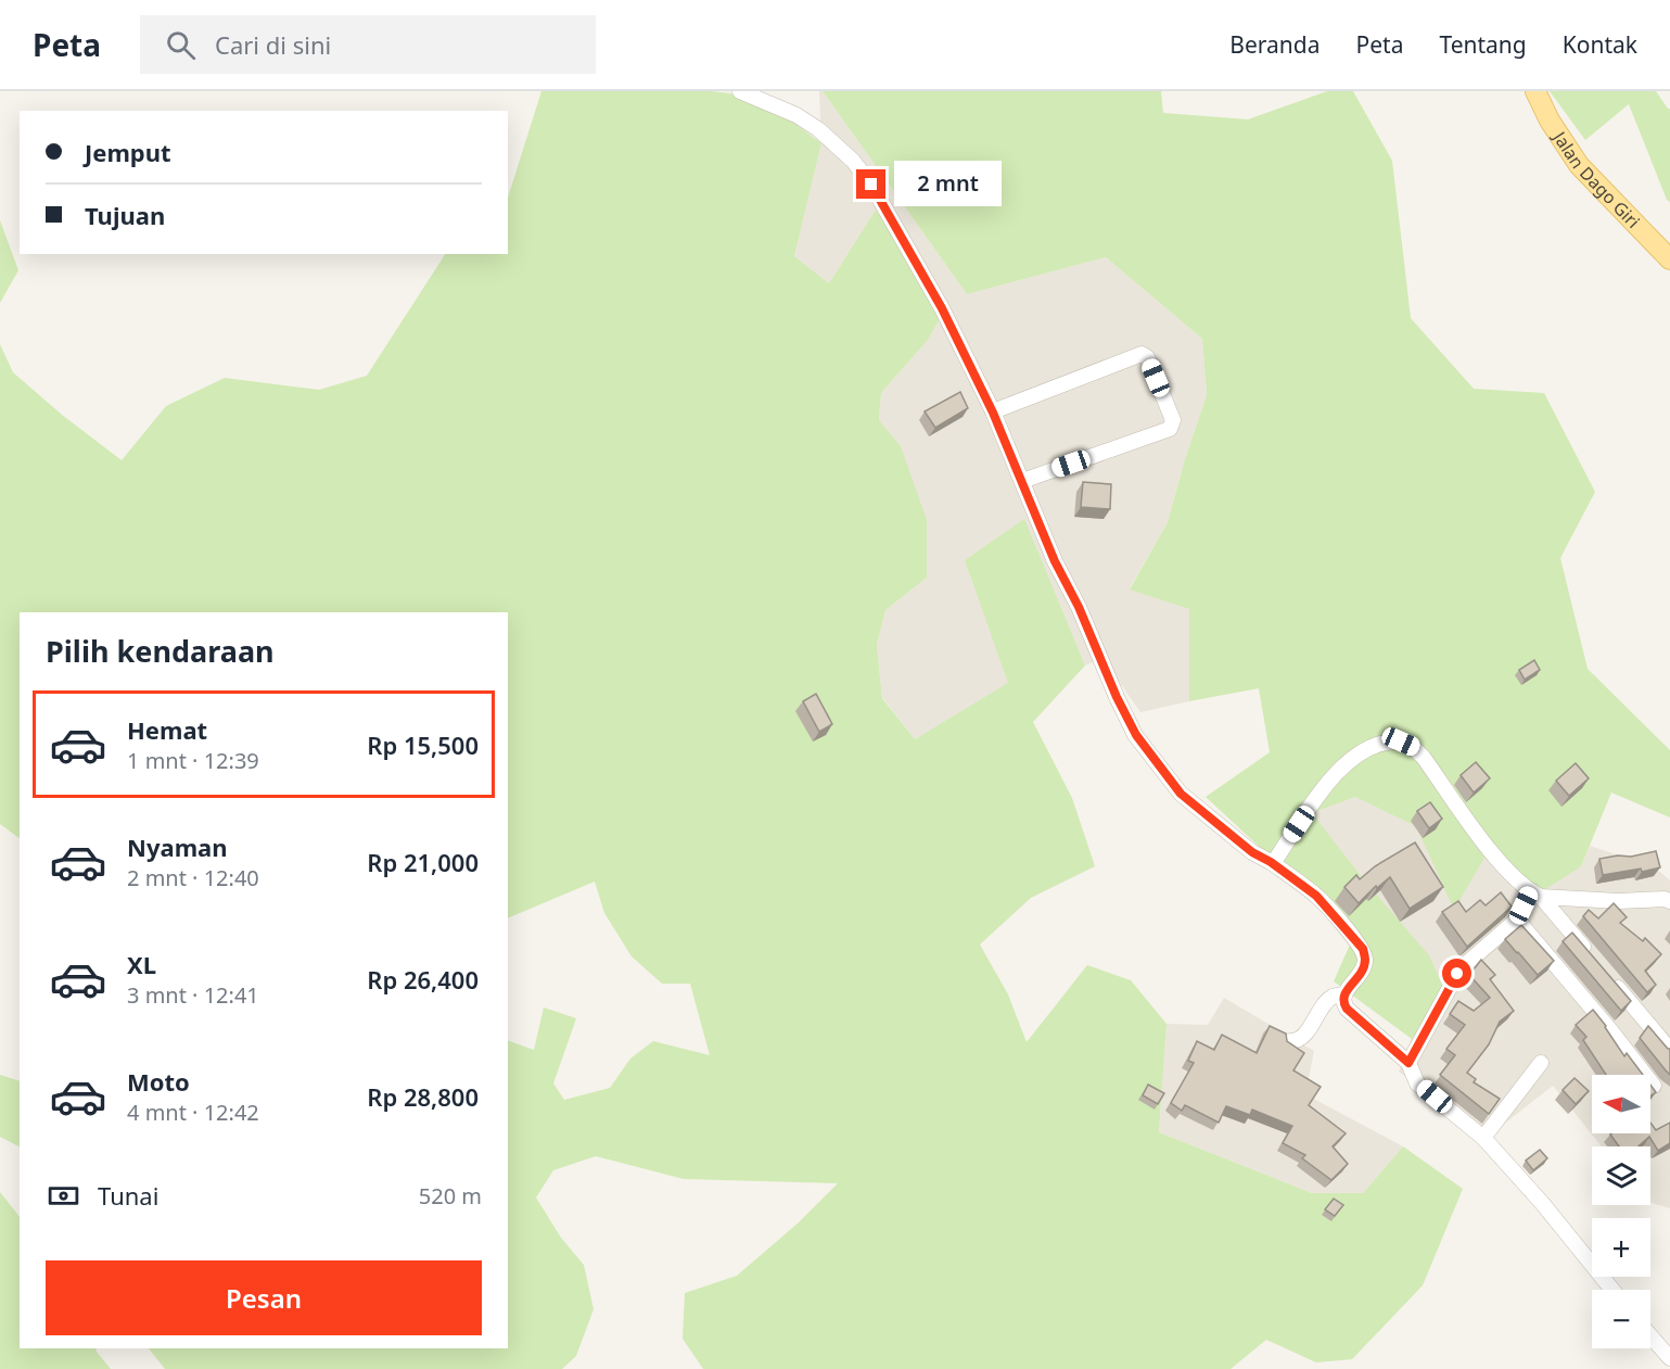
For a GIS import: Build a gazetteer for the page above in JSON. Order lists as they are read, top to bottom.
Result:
{
  "streets": {
    "main road": ["Jalan Dago Giri"]
  },
  "north": "left",
  "page": {
    "header": "Peta",
    "search": "Cari di sini",
    "nav": [
      "Beranda",
      "Peta",
      "Tentang",
      "Kontak"
    ],
    "banner": ["Jemput", "Tujuan"],
    "bubble": "2 mnt",
    "heading": "Pilih kendaraan",
    "list": [
      {
        "name": "Hemat",
        "note": "1 mnt · 12:39",
        "value": "Rp 15,500"
      },
      {
        "name": "Nyaman",
        "note": "2 mnt · 12:40",
        "value": "Rp 21,000"
      },
      {
        "name": "XL",
        "note": "3 mnt · 12:41",
        "value": "Rp 26,400"
      },
      {
        "name": "Moto",
        "note": "4 mnt · 12:42",
        "value": "Rp 28,800"
      }
    ],
    "map_buttons": ["+", "−"],
    "pay": ["Tunai", "520 m"],
    "buttons": "Pesan"
  }
}
